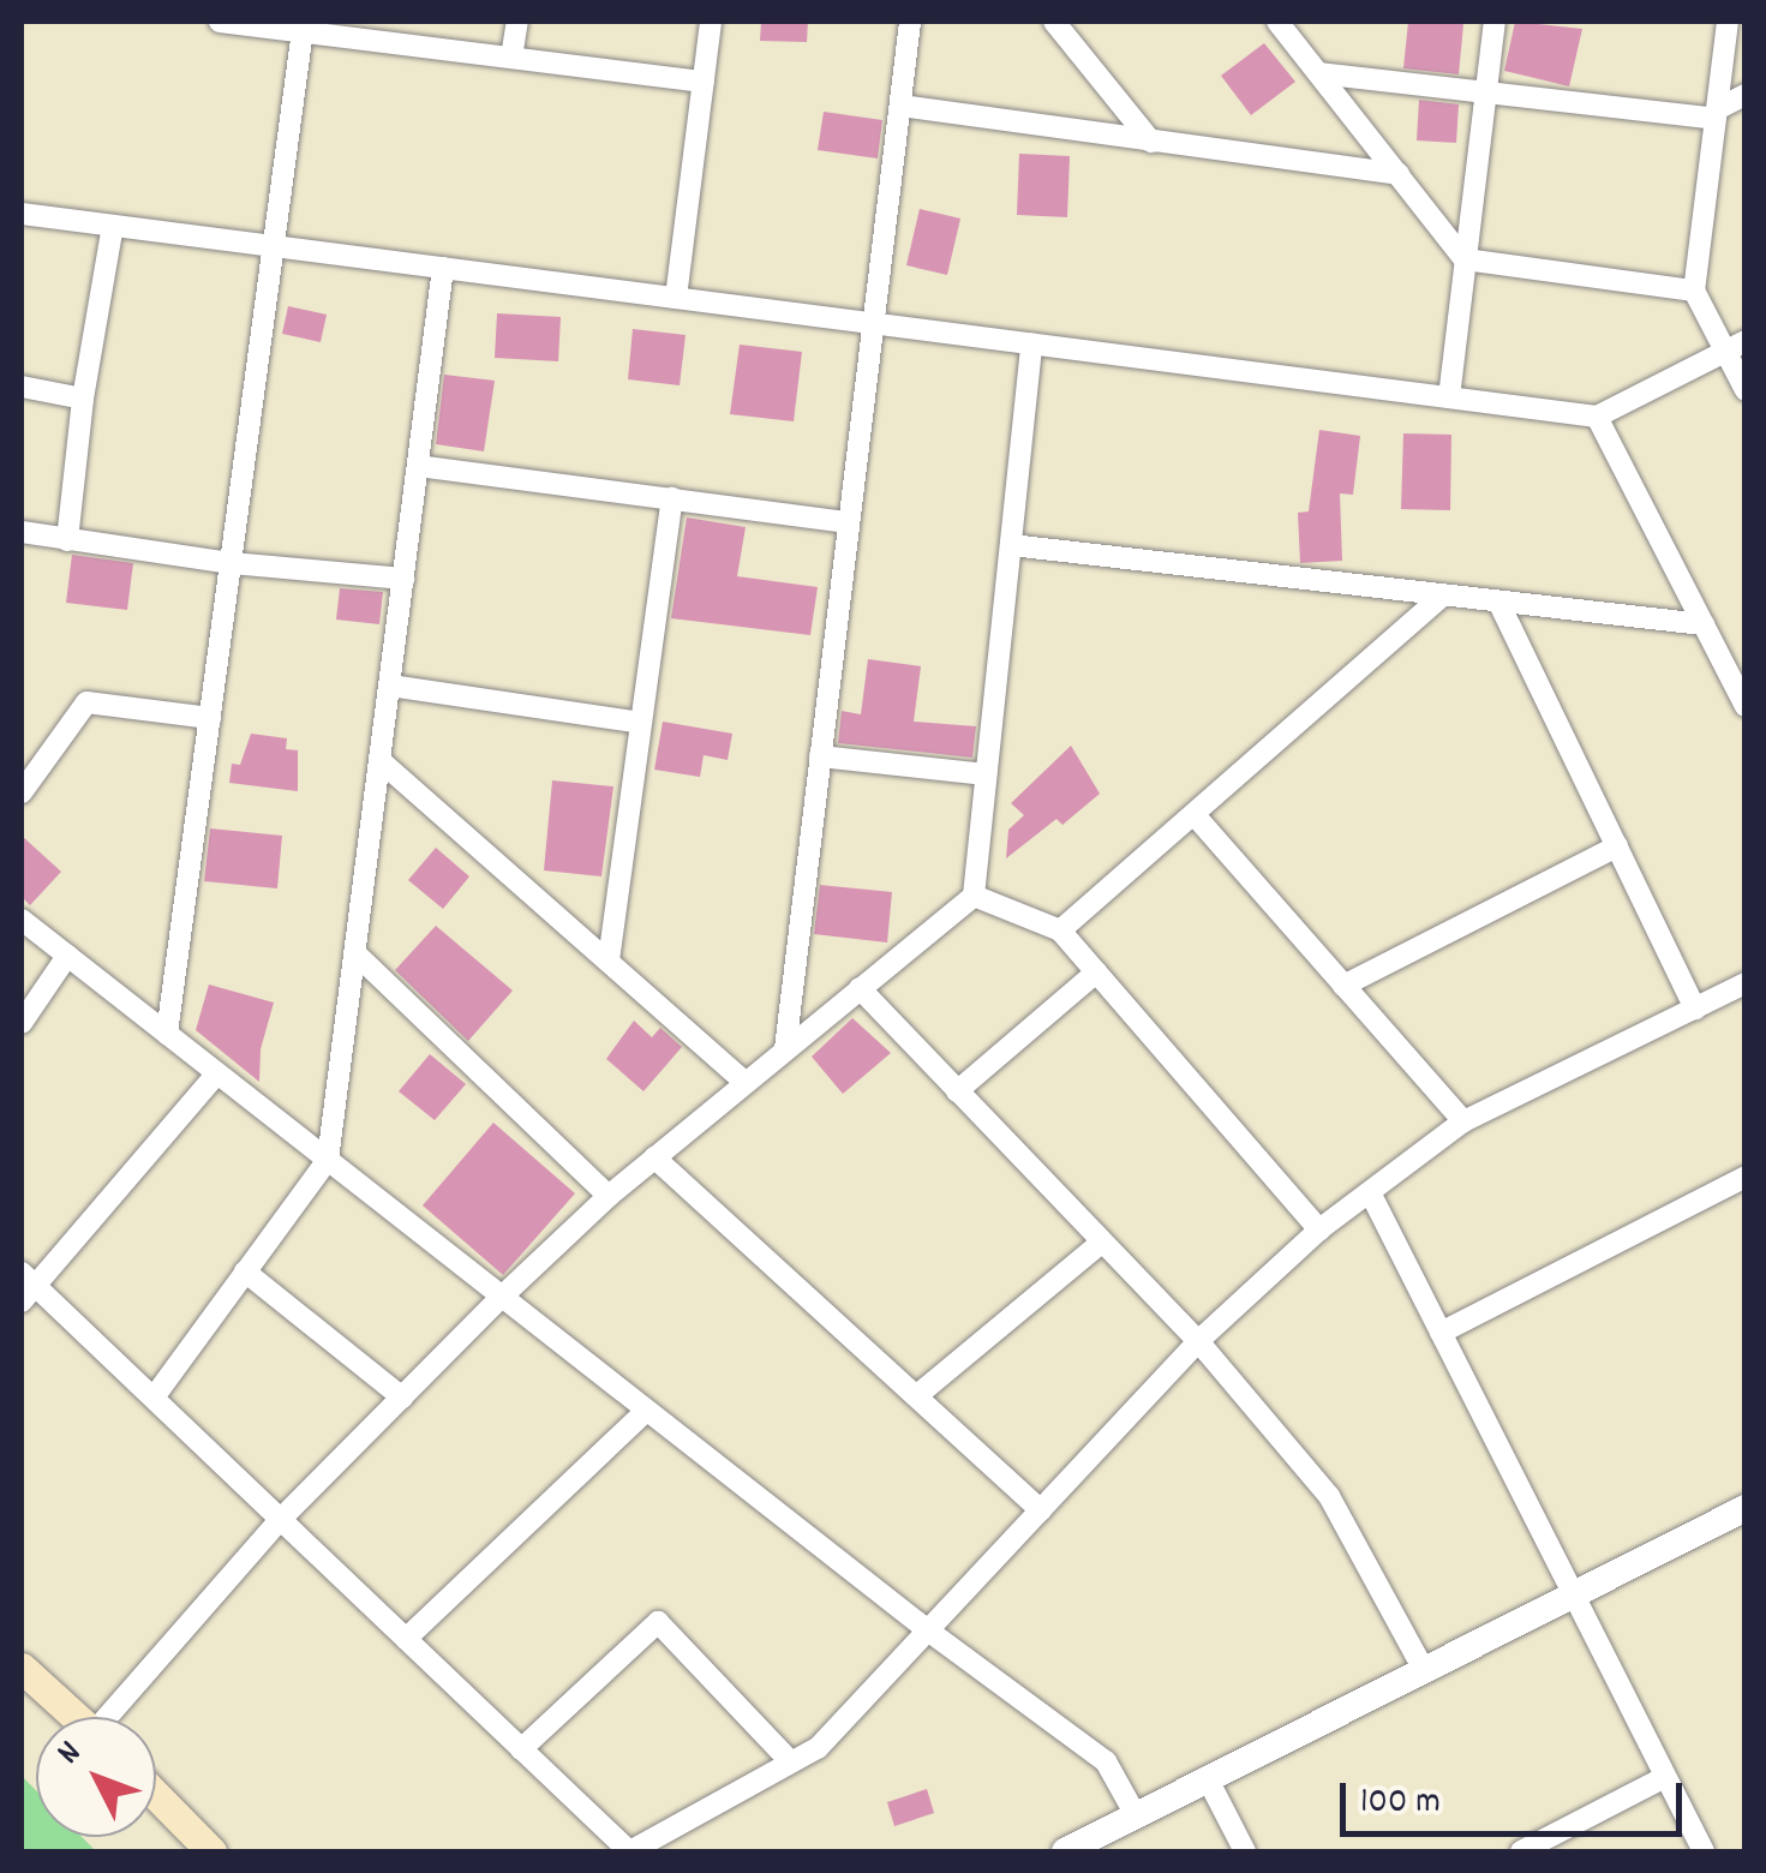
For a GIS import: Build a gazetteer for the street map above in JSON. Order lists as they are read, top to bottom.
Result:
{
  "scale_bar": "100 m",
  "north": "top left"
}
